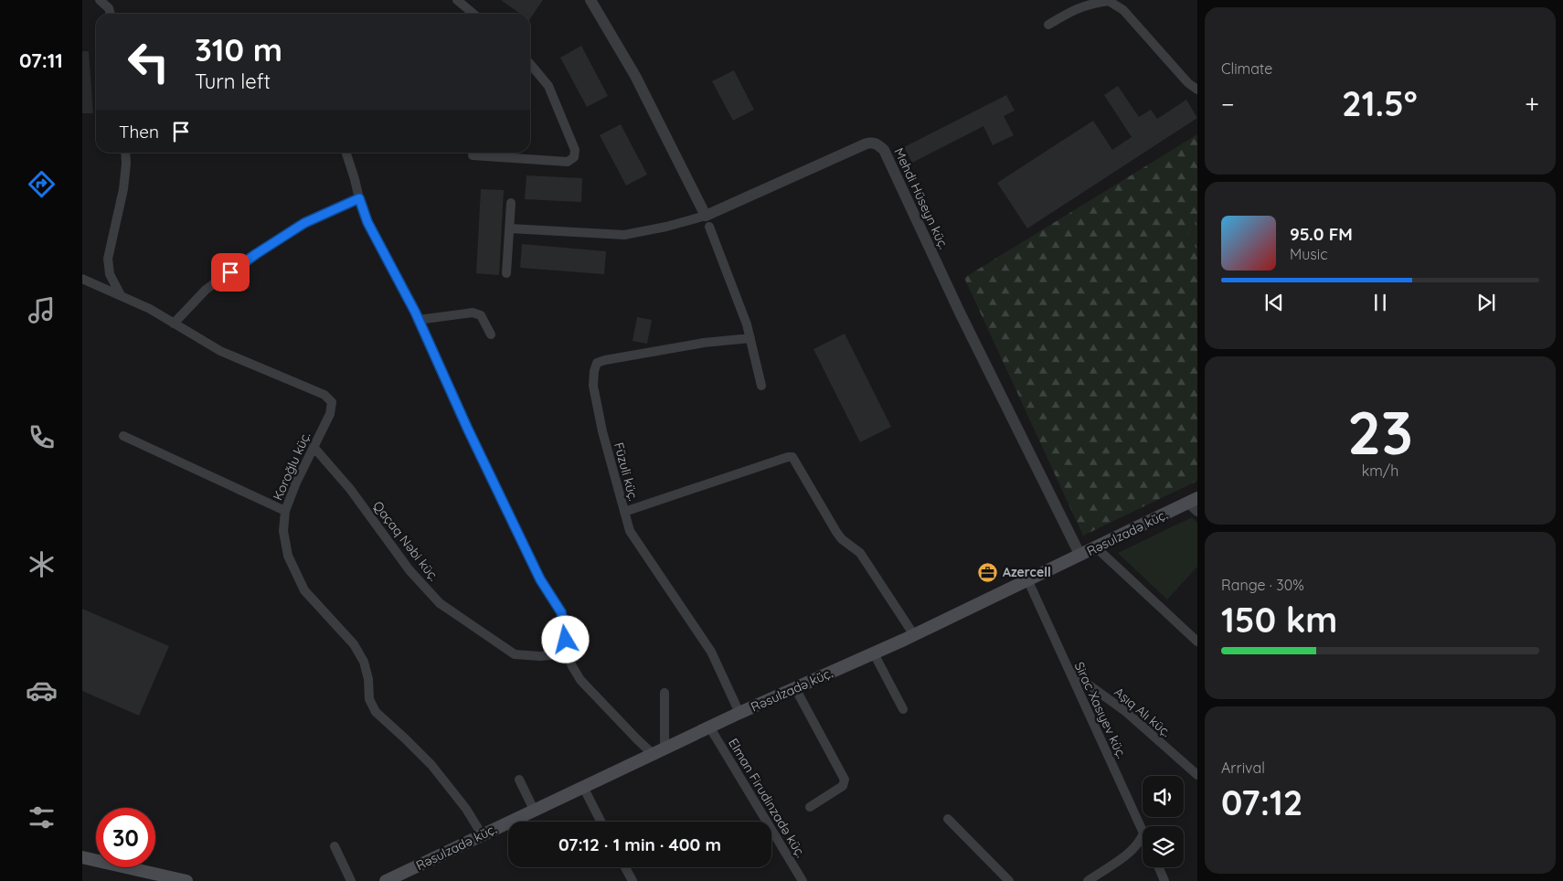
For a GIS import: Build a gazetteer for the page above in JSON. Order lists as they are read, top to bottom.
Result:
{
  "streets": {
    "main road": ["Rəsulzadə küç."],
    "street": [
      "Mehdi Hüseyn küç.",
      "Koroğlu küç.",
      "Füzuli küç.",
      "Qaçaq Nəbi küç.",
      "Sirac Xasıyev küç.",
      "Aşıq Alı küç.",
      "Elman Firudinzadə küç."
    ]
  },
  "crossings": [
    ["Mehdi Hüseyn küç.", "Rəsulzadə küç."],
    ["Koroğlu küç.", "Rəsulzadə küç."],
    ["Koroğlu küç.", "Qaçaq Nəbi küç."],
    ["Füzuli küç.", "Rəsulzadə küç."],
    ["Rəsulzadə küç.", "Sirac Xasıyev küç."],
    ["Rəsulzadə küç.", "Elman Firudinzadə küç."],
    ["Sirac Xasıyev küç.", "Aşıq Alı küç."]
  ],
  "places": {
    "office": ["Azercell"]
  },
  "page": {
    "tabs": "07:11",
    "tile": [
      "Climate",
      ["23", "km/h"],
      ["Range · 30%", "150 km"],
      ["Arrival", "07:12"]
    ],
    "turn": ["310 m", "Turn left"],
    "heat": ["−", "21.5°", "+"],
    "then": "Then",
    "song": ["95.0 FM", "Music"],
    "limit": "30",
    "trip": "07:12 · 1 min · 400 m"
  }
}
